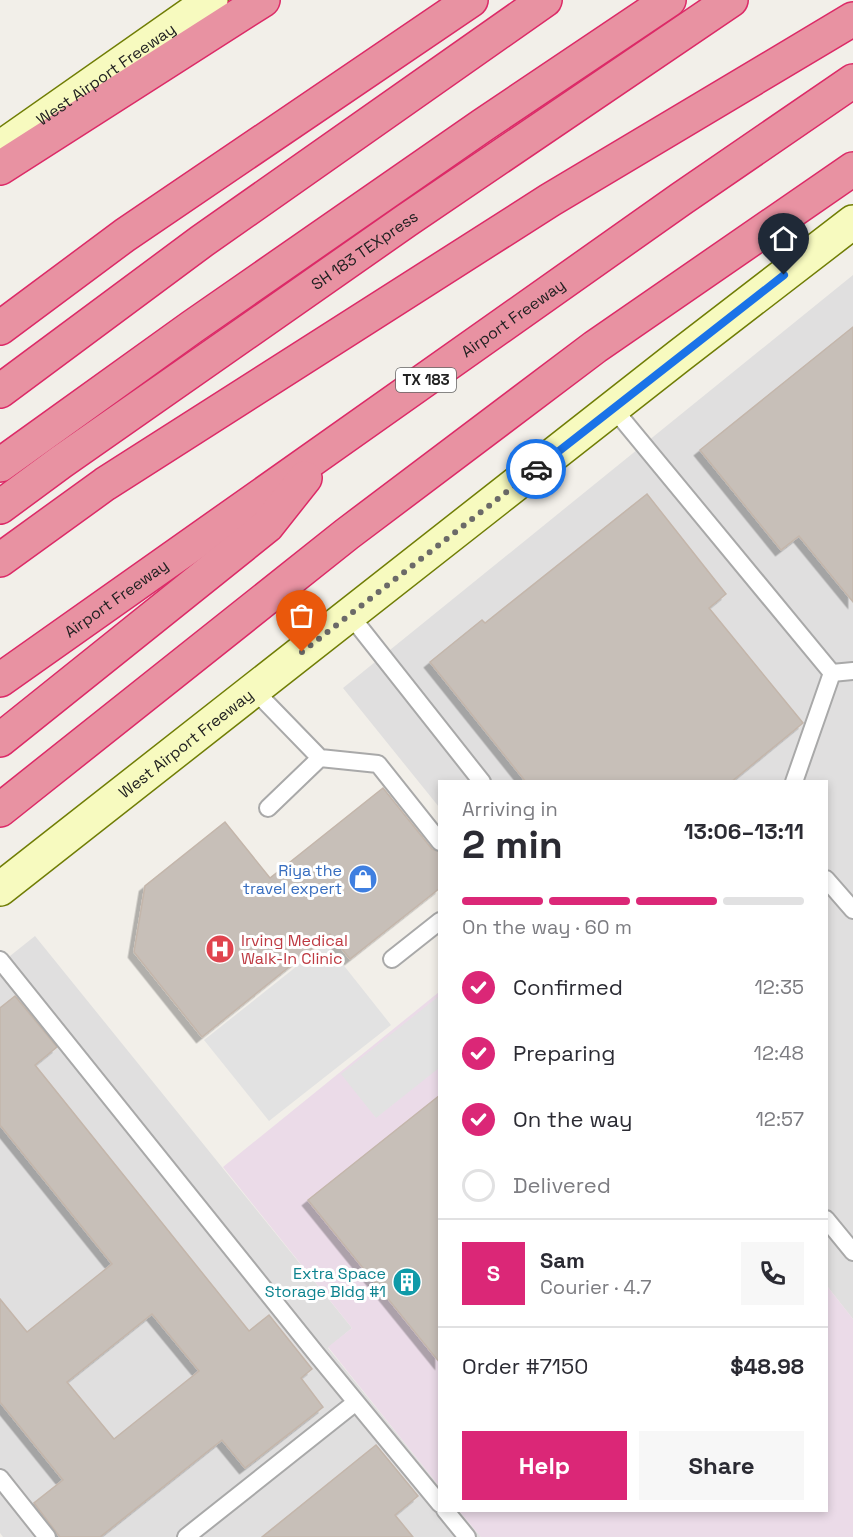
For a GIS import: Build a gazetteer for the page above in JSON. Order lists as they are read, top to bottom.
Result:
{
  "streets": {
    "highway": ["SH 183 TEXpress", "Airport Freeway", "TX 183"],
    "main road": ["West Airport Freeway"]
  },
  "places": {
    "shop": ["Riya the travel expert"],
    "hospital": ["Irving Medical Walk-In Clinic"],
    "building": ["Extra Space Storage Bldg #1"]
  },
  "page": {
    "heading": ["2 min", "Arriving in", "13:06–13:11"],
    "panel": [
      "Sam",
      "Courier · 4.7",
      "Order #7150",
      "$48.98"
    ],
    "bar": "On the way · 60 m",
    "list": [
      ["Confirmed", "12:35"],
      ["Preparing", "12:48"],
      ["On the way", "12:57"],
      "Delivered"
    ],
    "round": "S",
    "buttons": ["Help", "Share"]
  }
}
